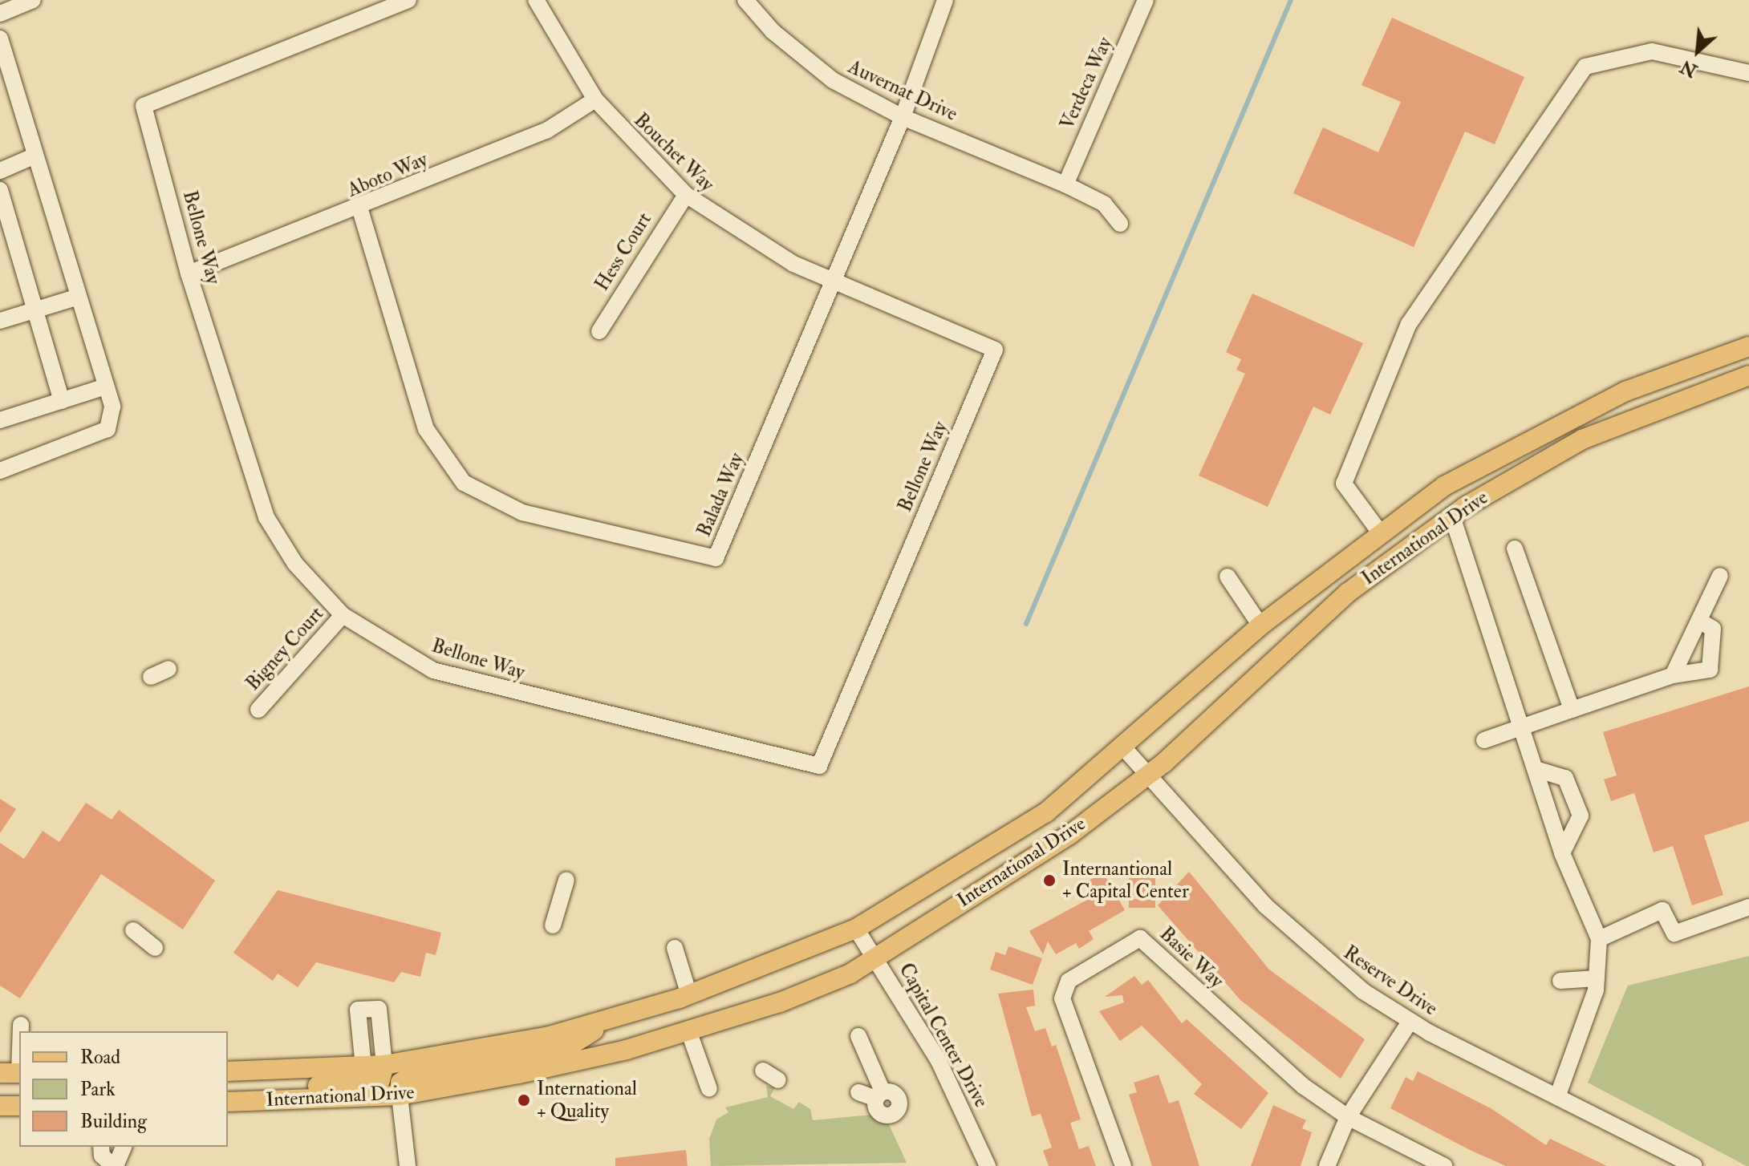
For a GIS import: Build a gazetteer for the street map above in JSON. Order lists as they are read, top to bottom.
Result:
{
  "streets": {
    "main road": ["International Drive"],
    "street": [
      "Verdeca Way",
      "Auvernat Drive",
      "Bouchet Way",
      "Aboto Way",
      "Bellone Way",
      "Hess Court",
      "Balada Way",
      "Bigney Court",
      "Basie Way",
      "Reserve Drive",
      "Capital Center Drive"
    ]
  },
  "crossings": [
    ["Verdeca Way", "Auvernat Drive"],
    ["Auvernat Drive", "Balada Way"],
    ["Bouchet Way", "Aboto Way"],
    ["Bouchet Way", "Bellone Way"],
    ["Bouchet Way", "Hess Court"],
    ["Bouchet Way", "Balada Way"],
    ["Aboto Way", "Bellone Way"],
    ["Aboto Way", "Balada Way"],
    ["Bellone Way", "Balada Way"],
    ["Bellone Way", "Bigney Court"],
    ["International Drive", "Reserve Drive"],
    ["International Drive", "Capital Center Drive"]
  ],
  "places": ["Internantional + Capital Center", "International + Quality"],
  "legend": ["Road", "Park", "Building"],
  "north": "bottom left"
}
